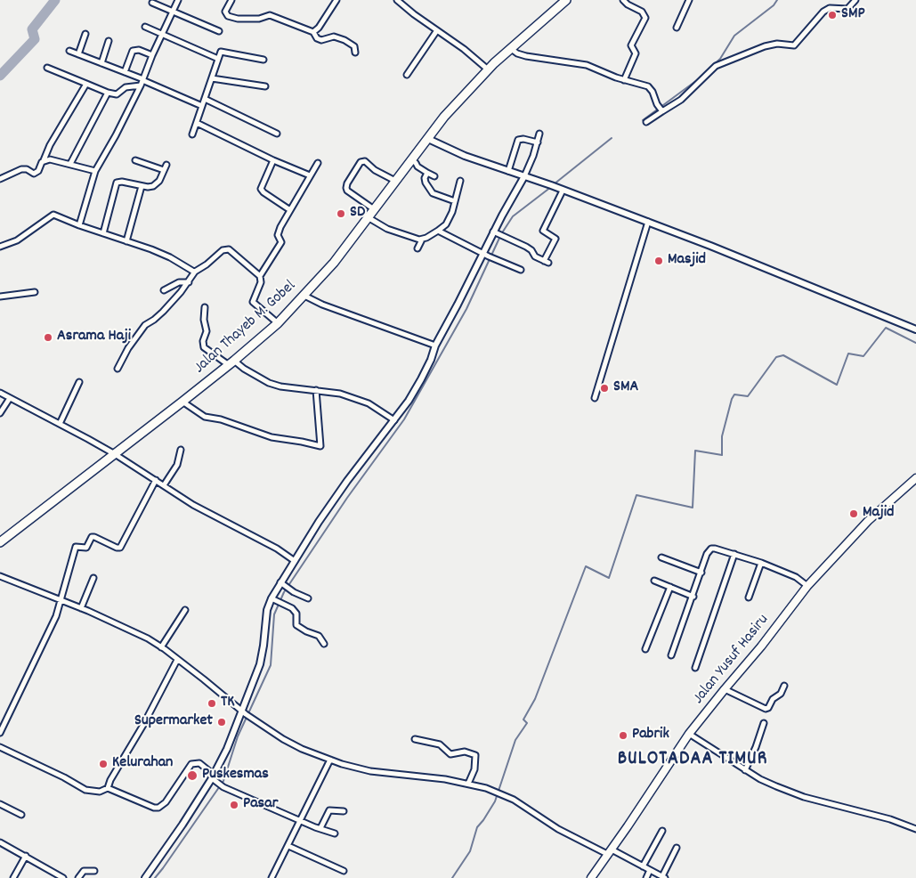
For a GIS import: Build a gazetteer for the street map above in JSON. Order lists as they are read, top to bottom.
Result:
{
  "streets": {
    "main road": ["Jalan Thayeb M. Gobel", "Jalan Yusuf Hasiru"]
  },
  "districts": ["BULOTADAA TIMUR"],
  "places": [
    "SMP",
    "SD",
    "Masjid",
    "Asrama Haji",
    "SMA",
    "Majid",
    "TK",
    "Supermarket",
    "Pabrik",
    "Kelurahan",
    "Puskesmas",
    "Pasar"
  ]
}
